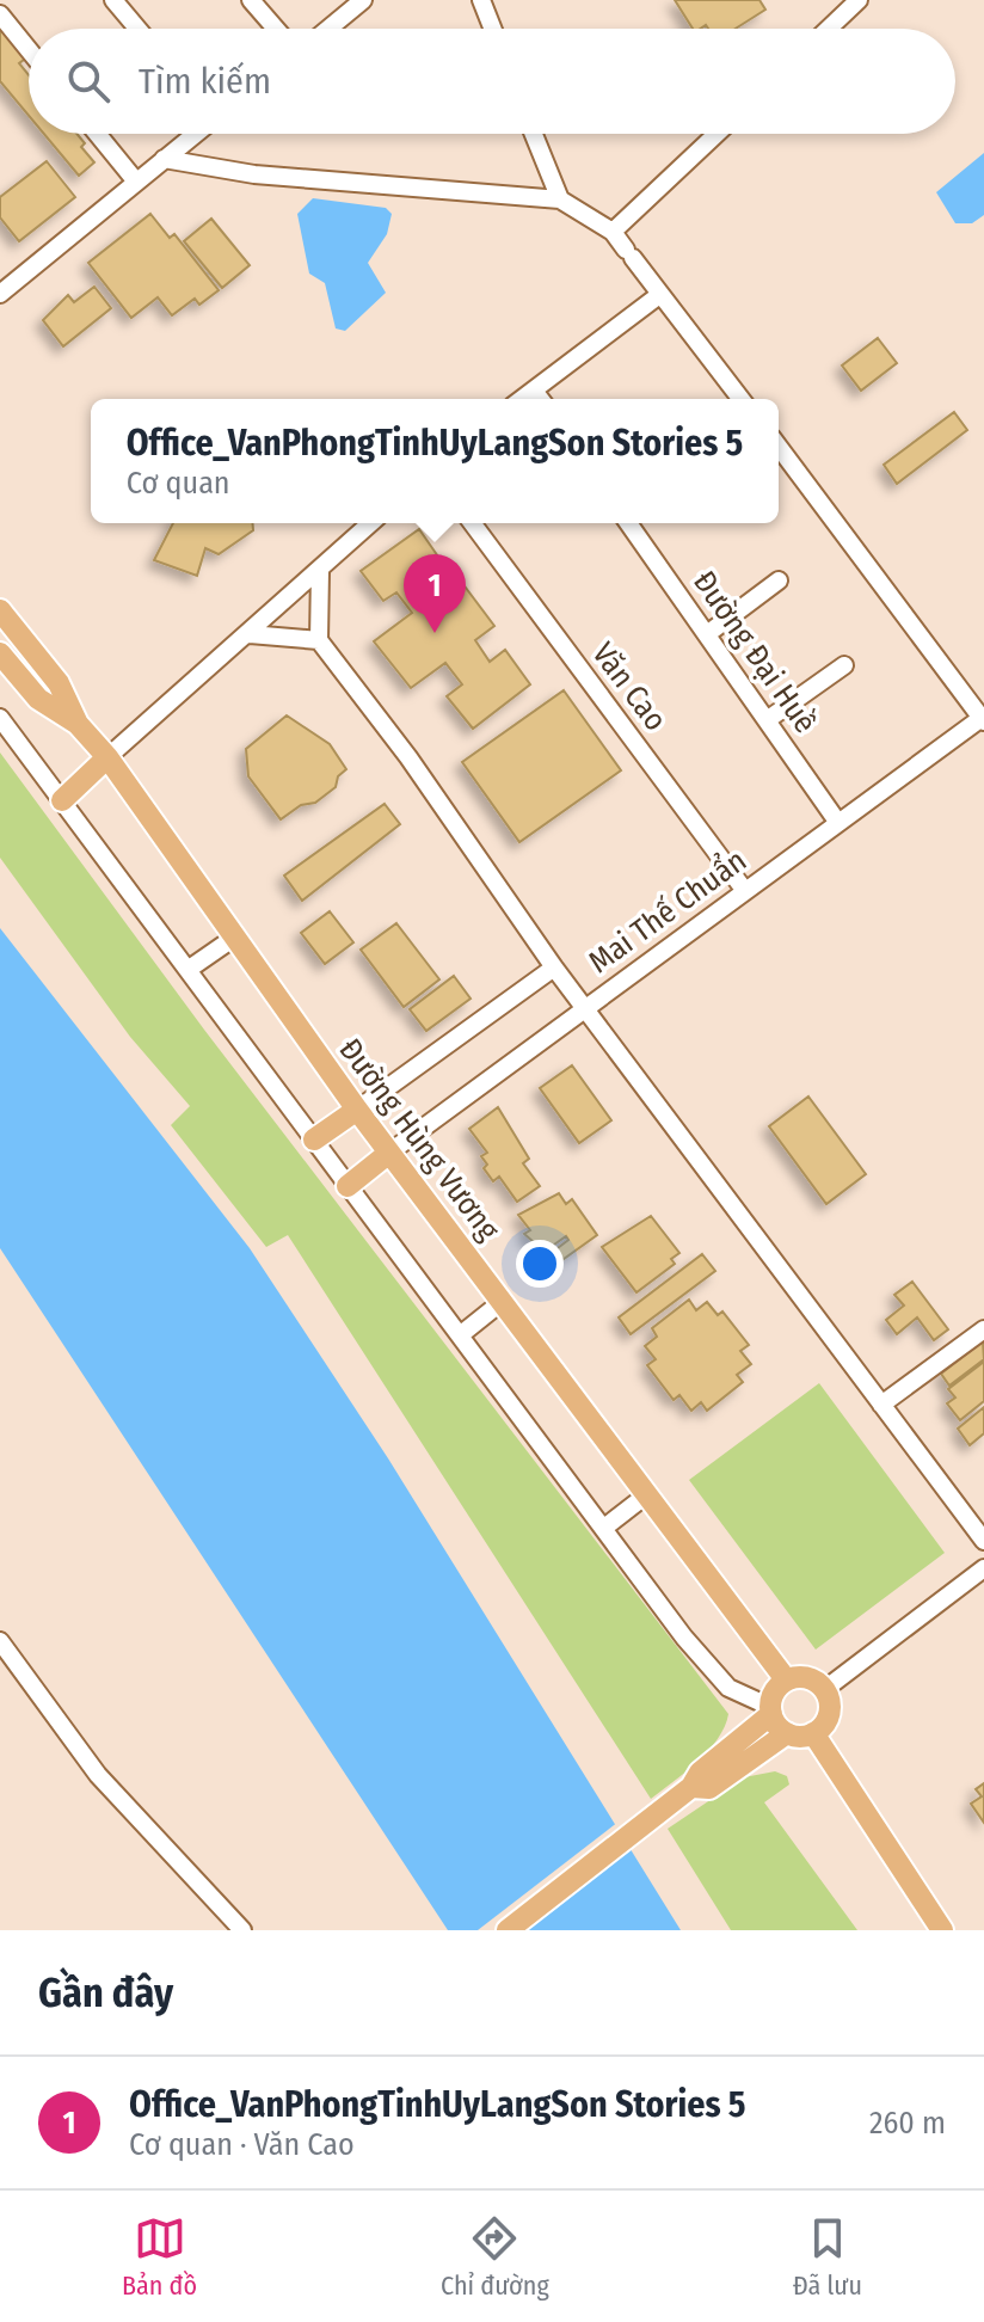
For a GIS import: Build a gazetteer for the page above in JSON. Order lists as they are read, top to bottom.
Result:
{
  "streets": {
    "main road": ["Đường Hùng Vương"],
    "street": ["Đường Đại Huề", "Văn Cao", "Mai Thế Chuẩn"]
  },
  "crossings": [
    ["Đường Đại Huề", "Mai Thế Chuẩn"],
    ["Văn Cao", "Mai Thế Chuẩn"],
    ["Mai Thế Chuẩn", "Đường Hùng Vương"]
  ],
  "page": {
    "search": "Tìm kiếm",
    "popup": ["Office_VanPhongTinhUyLangSon Stories 5", "Cơ quan"],
    "pins": "1",
    "heading": "Gần đây",
    "list": [
      {
        "mark": "1",
        "name": "Office_VanPhongTinhUyLangSon Stories 5",
        "note": "Cơ quan · Văn Cao",
        "value": "260 m"
      }
    ],
    "nav": ["Bản đồ", "Chỉ đường", "Đã lưu"]
  }
}
